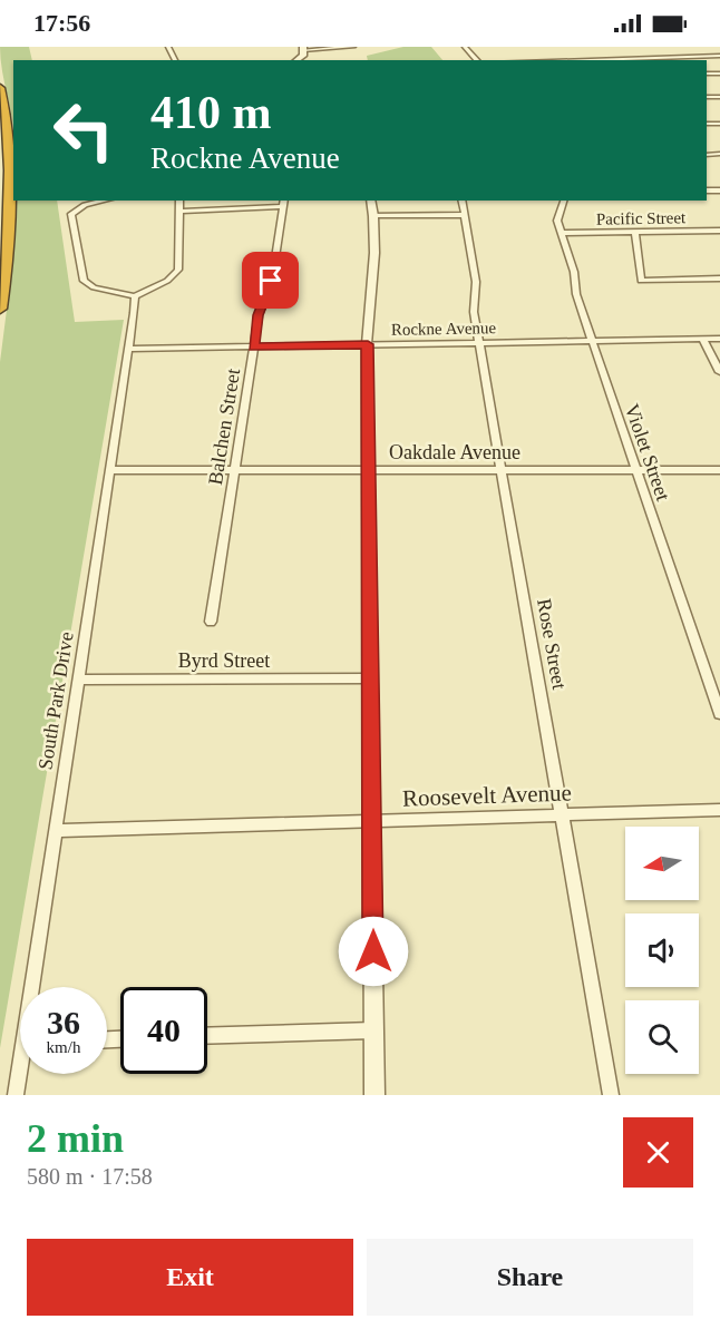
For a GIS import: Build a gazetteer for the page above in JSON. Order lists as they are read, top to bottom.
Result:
{
  "streets": {
    "street": [
      "Pacific Street",
      "Rockne Avenue",
      "Balchen Street",
      "Oakdale Avenue",
      "Violet Street",
      "Rose Street",
      "Byrd Street",
      "South Park Drive",
      "Roosevelt Avenue"
    ]
  },
  "crossings": [
    ["Pacific Street", "Violet Street"],
    ["Rockne Avenue", "Balchen Street"],
    ["Rockne Avenue", "Violet Street"],
    ["Rockne Avenue", "Rose Street"],
    ["Rockne Avenue", "South Park Drive"],
    ["Balchen Street", "Oakdale Avenue"],
    ["Oakdale Avenue", "Violet Street"],
    ["Oakdale Avenue", "Rose Street"],
    ["Oakdale Avenue", "South Park Drive"],
    ["Rose Street", "Roosevelt Avenue"],
    ["Byrd Street", "South Park Drive"],
    ["South Park Drive", "Roosevelt Avenue"]
  ],
  "north": "left",
  "page": {
    "status": "17:56",
    "turn": ["410 m", "Rockne Avenue"],
    "speed": "36 km/h",
    "limit": "40",
    "heading": ["2 min", "580 m · 17:58"],
    "buttons": ["Exit", "Share"]
  }
}
